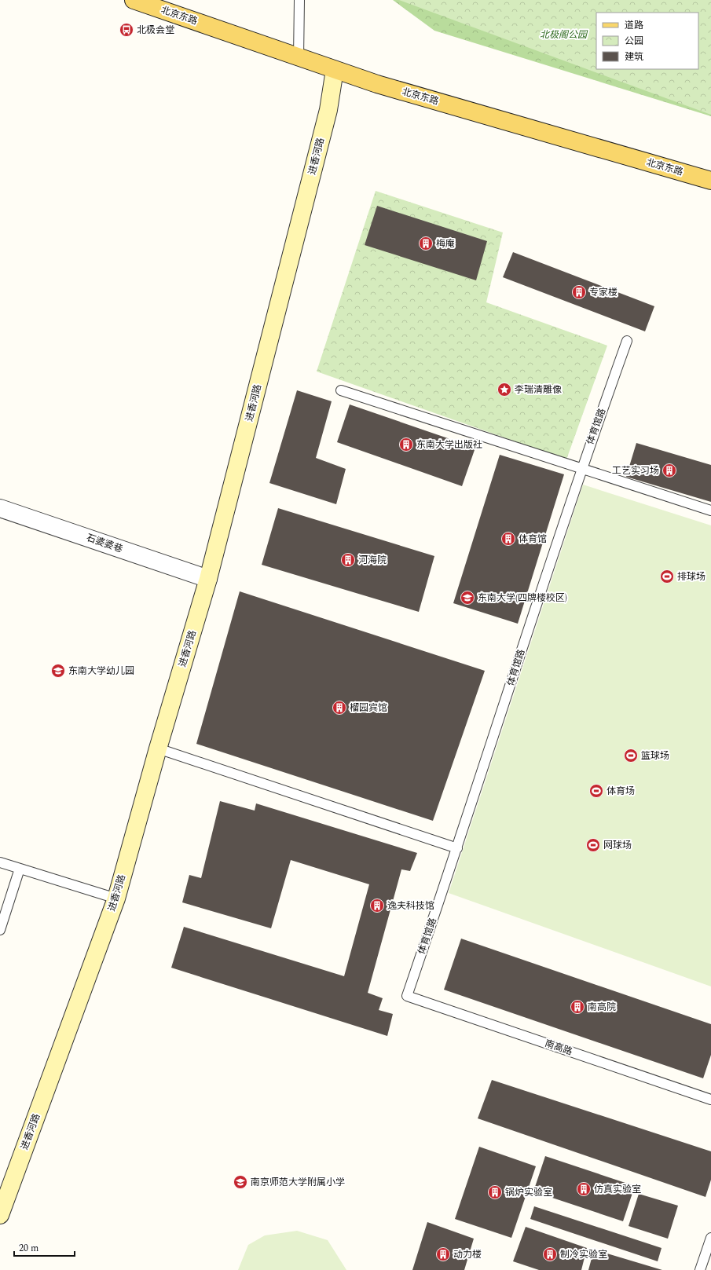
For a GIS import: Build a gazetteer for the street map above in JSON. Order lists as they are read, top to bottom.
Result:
{
  "streets": {
    "main road": ["北京东路"],
    "street": ["进香河路", "石婆婆巷"],
    "lane": ["体育馆路", "南高路"]
  },
  "crossings": [
    ["北京东路", "进香河路"],
    ["进香河路", "石婆婆巷"],
    ["体育馆路", "南高路"]
  ],
  "parks": ["北极阁公园"],
  "places": {
    "bus stop": ["北极会堂"],
    "building": [
      "梅庵",
      "专家楼",
      "东南大学出版社",
      "工艺实习场",
      "体育馆",
      "河海院",
      "榴园宾馆",
      "逸夫科技馆",
      "南高院",
      "仿真实验室",
      "锅炉实验室",
      "动力楼",
      "制冷实验室"
    ],
    "place": ["李瑞清雕像"],
    "sports": [
      "排球场",
      "篮球场",
      "体育场",
      "网球场"
    ],
    "school or university": ["东南大学(四牌楼校区)", "东南大学幼儿园", "南京师范大学附属小学"]
  },
  "legend": ["道路", "公园", "建筑"],
  "scale_bar": "20 m"
}
